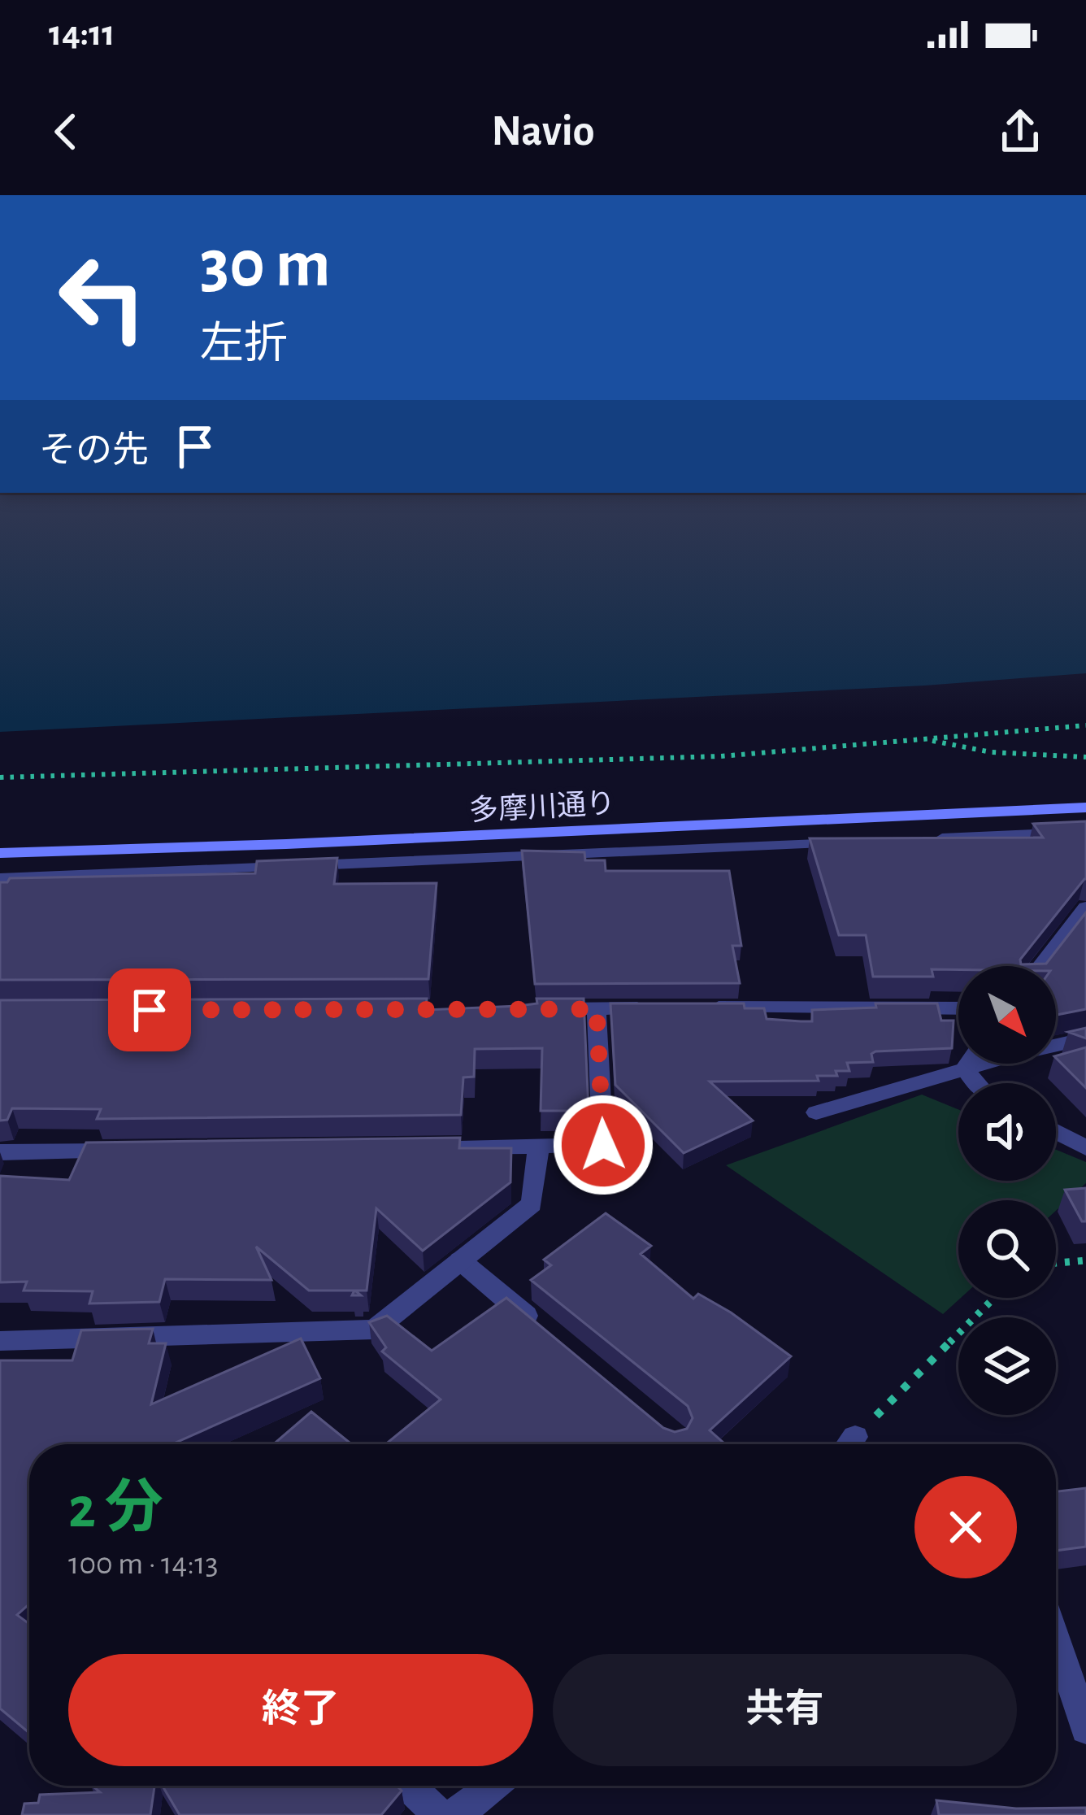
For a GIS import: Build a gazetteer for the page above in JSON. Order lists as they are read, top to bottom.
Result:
{
  "streets": {
    "street": ["多摩川通り"]
  },
  "north": "bottom right",
  "page": {
    "status": "14:11",
    "header": "Navio",
    "turn": ["30 m", "左折"],
    "then": "その先",
    "heading": ["2 分", "100 m · 14:13"],
    "buttons": ["終了", "共有"]
  }
}
